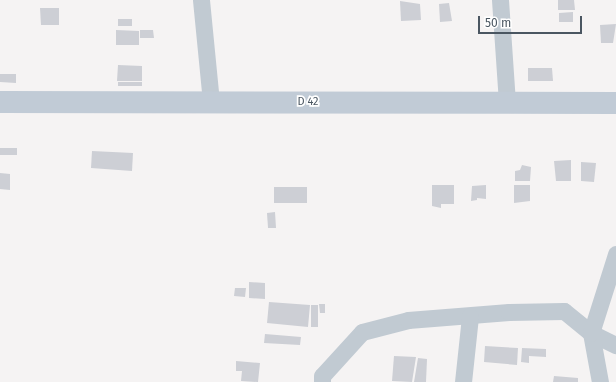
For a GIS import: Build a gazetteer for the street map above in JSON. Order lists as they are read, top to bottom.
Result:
{
  "streets": {
    "street": ["D 42"]
  },
  "scale_bar": "50 m"
}
